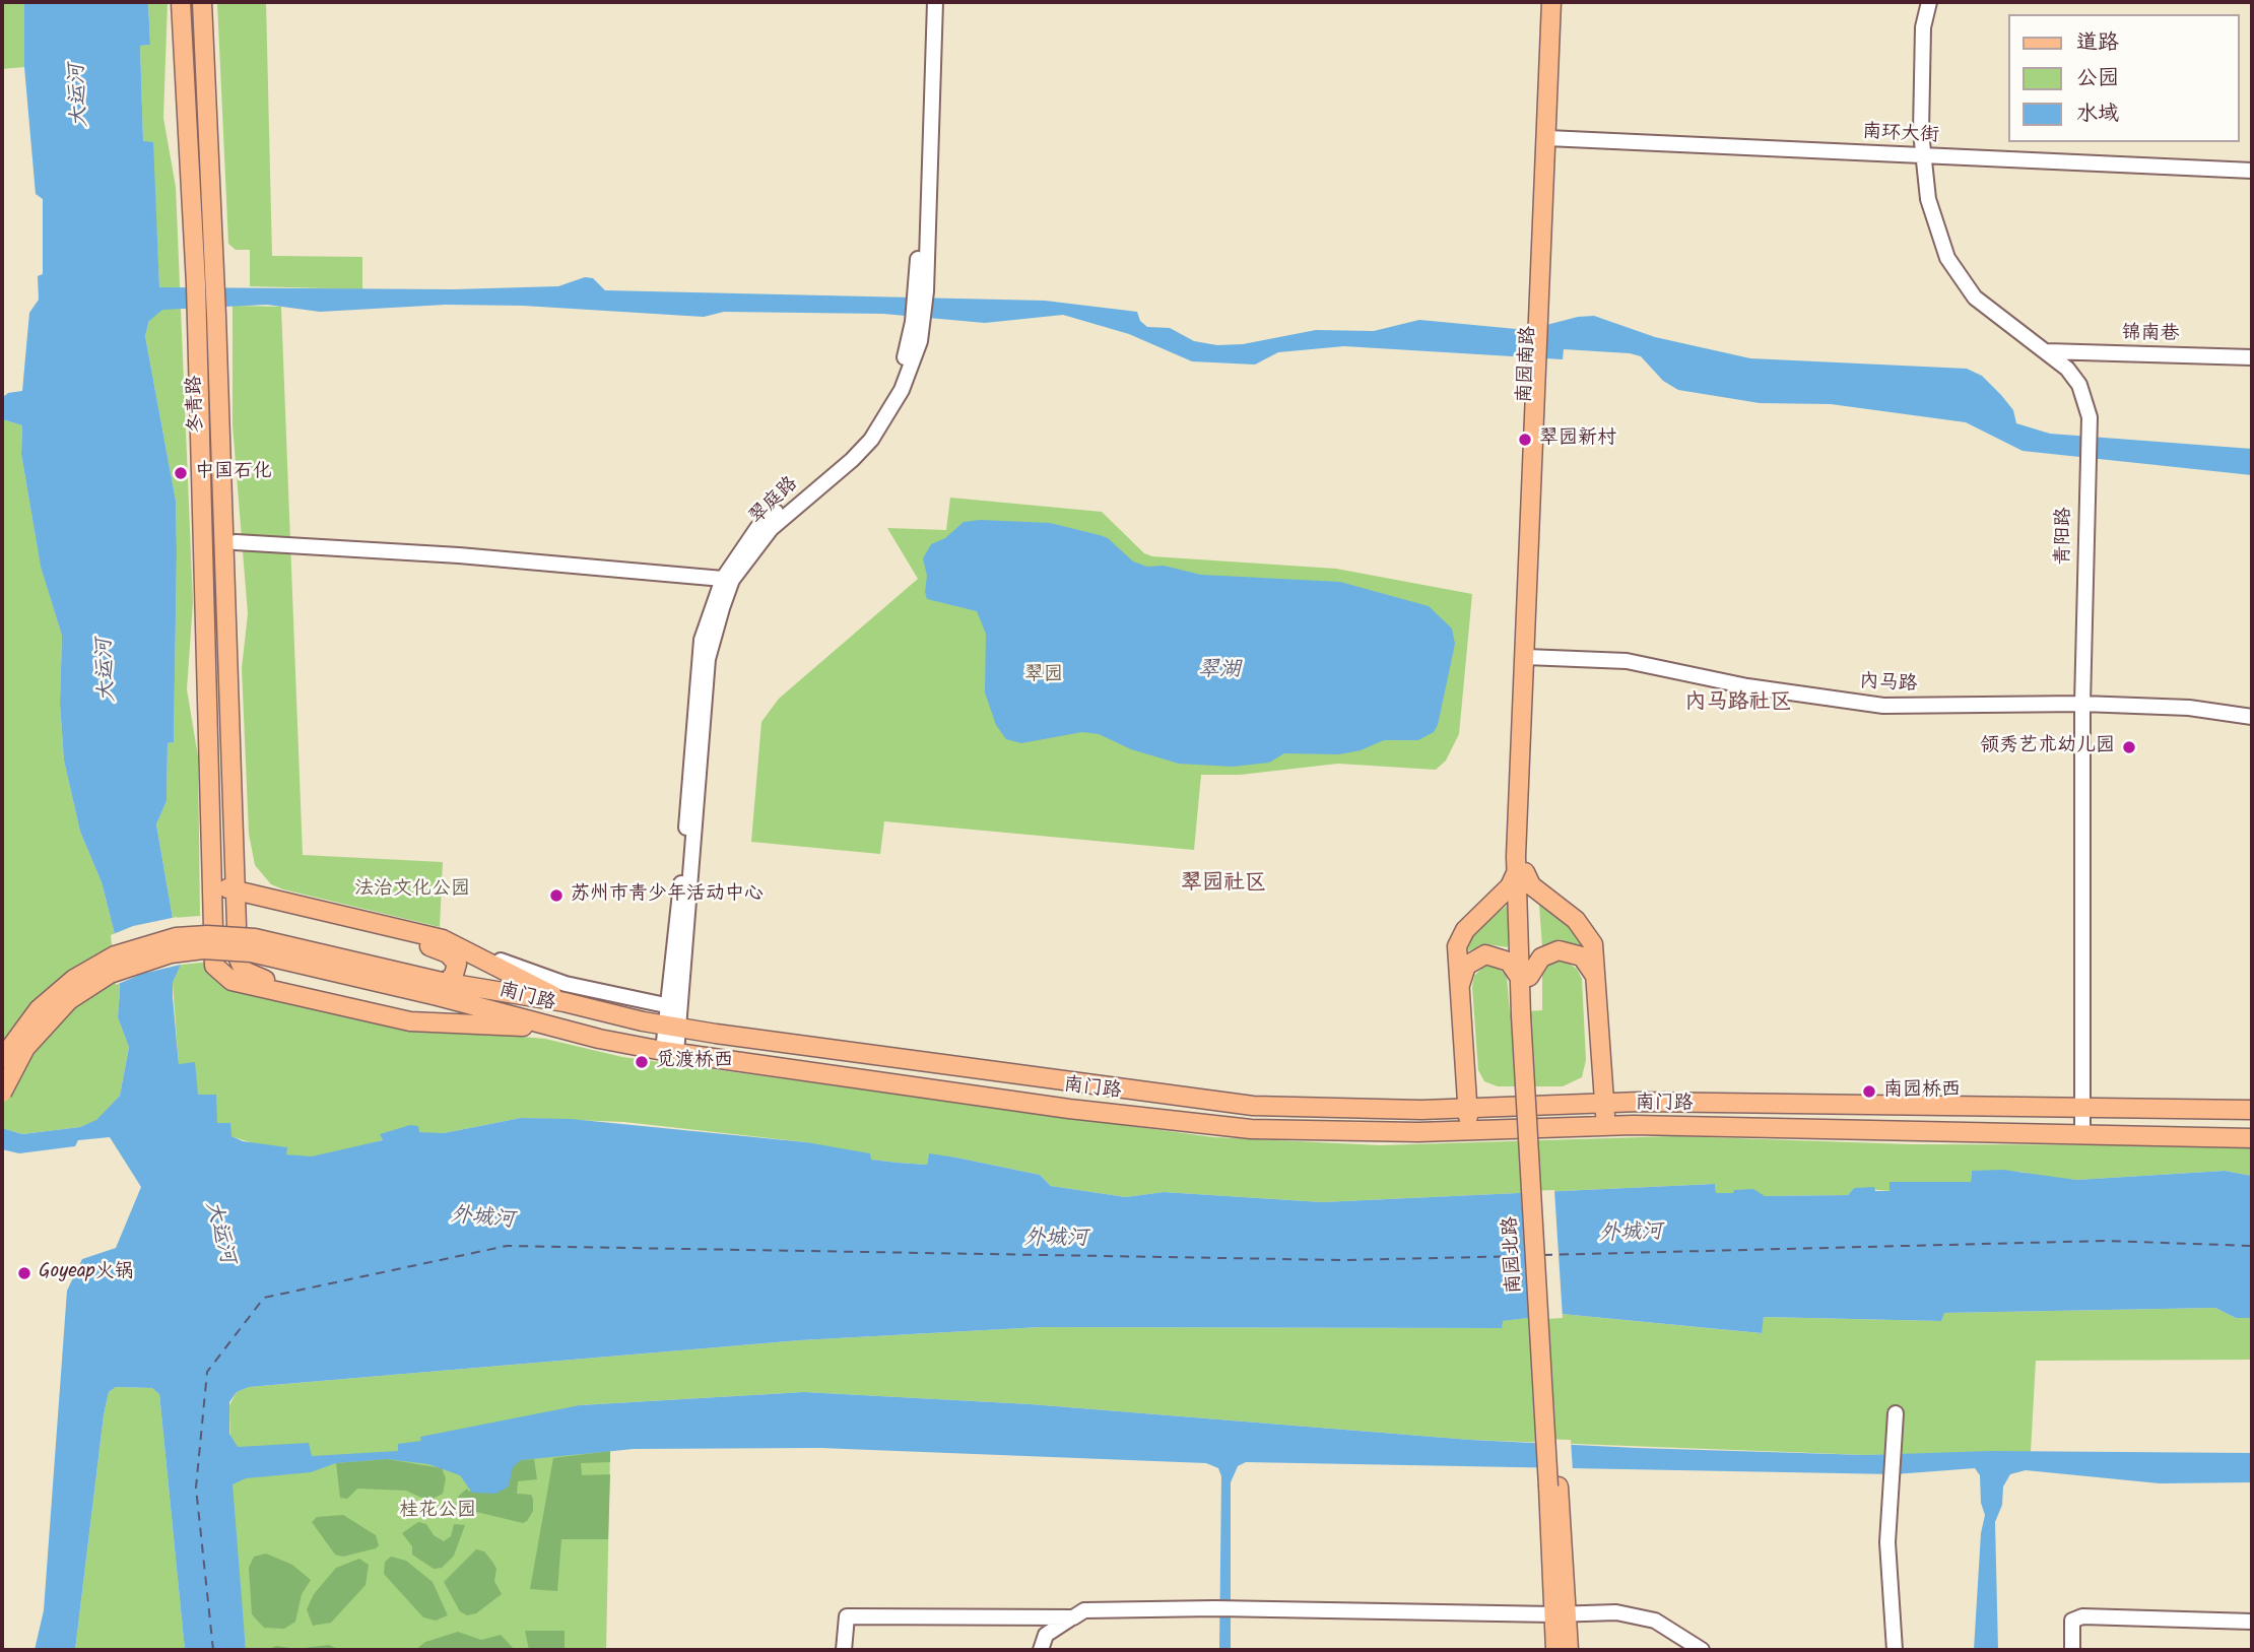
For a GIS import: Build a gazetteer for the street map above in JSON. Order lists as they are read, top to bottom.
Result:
{
  "streets": {
    "main road": [
      "南园南路",
      "冬青路",
      "南门路",
      "南园北路"
    ],
    "street": [
      "南环大街",
      "锦南巷",
      "翠庭路",
      "青阳路",
      "内马路"
    ]
  },
  "crossings": [
    ["南环大街", "南园南路"],
    ["南环大街", "青阳路"],
    ["锦南巷", "青阳路"],
    ["南园南路", "内马路"],
    ["南园南路", "南园北路"],
    ["冬青路", "南门路"],
    ["翠庭路", "南门路"],
    ["青阳路", "内马路"],
    ["青阳路", "南门路"]
  ],
  "districts": ["内马路社区", "翠园社区"],
  "water": ["大运河", "翠湖", "外城河"],
  "parks": ["翠园", "法治文化公园", "桂花公园"],
  "places": [
    "翠园新村",
    "中国石化",
    "领秀艺术幼儿园",
    "苏州市青少年活动中心",
    "觅渡桥西",
    "南园桥西",
    "Goyeap火锅"
  ],
  "legend": ["道路", "公园", "水域"]
}
